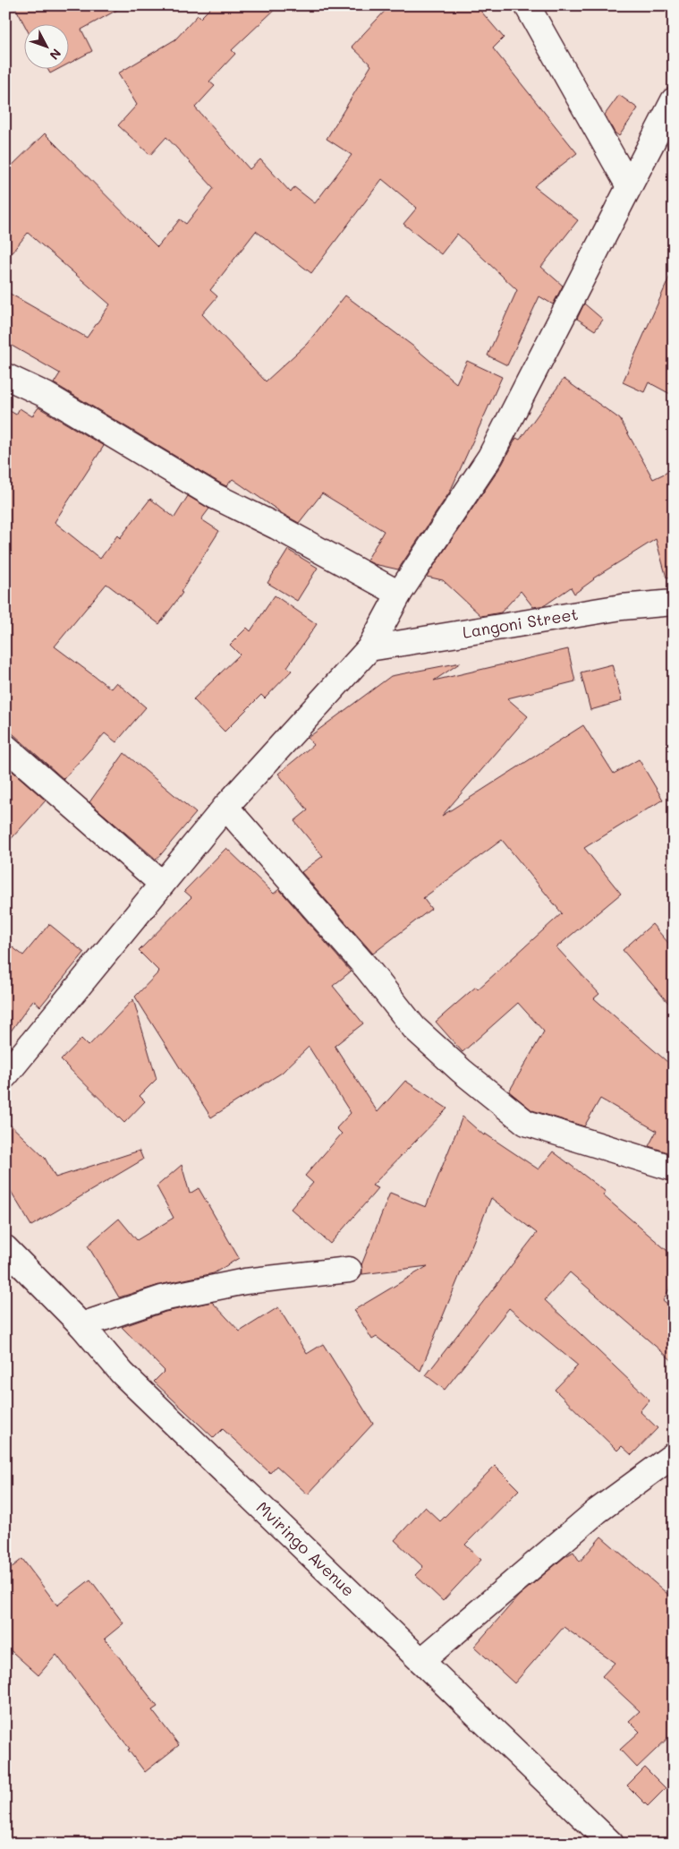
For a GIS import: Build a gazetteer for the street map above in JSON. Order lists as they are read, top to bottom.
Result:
{
  "streets": {
    "street": ["Langoni Street", "Mviringo Avenue"]
  },
  "north": "bottom right"
}
